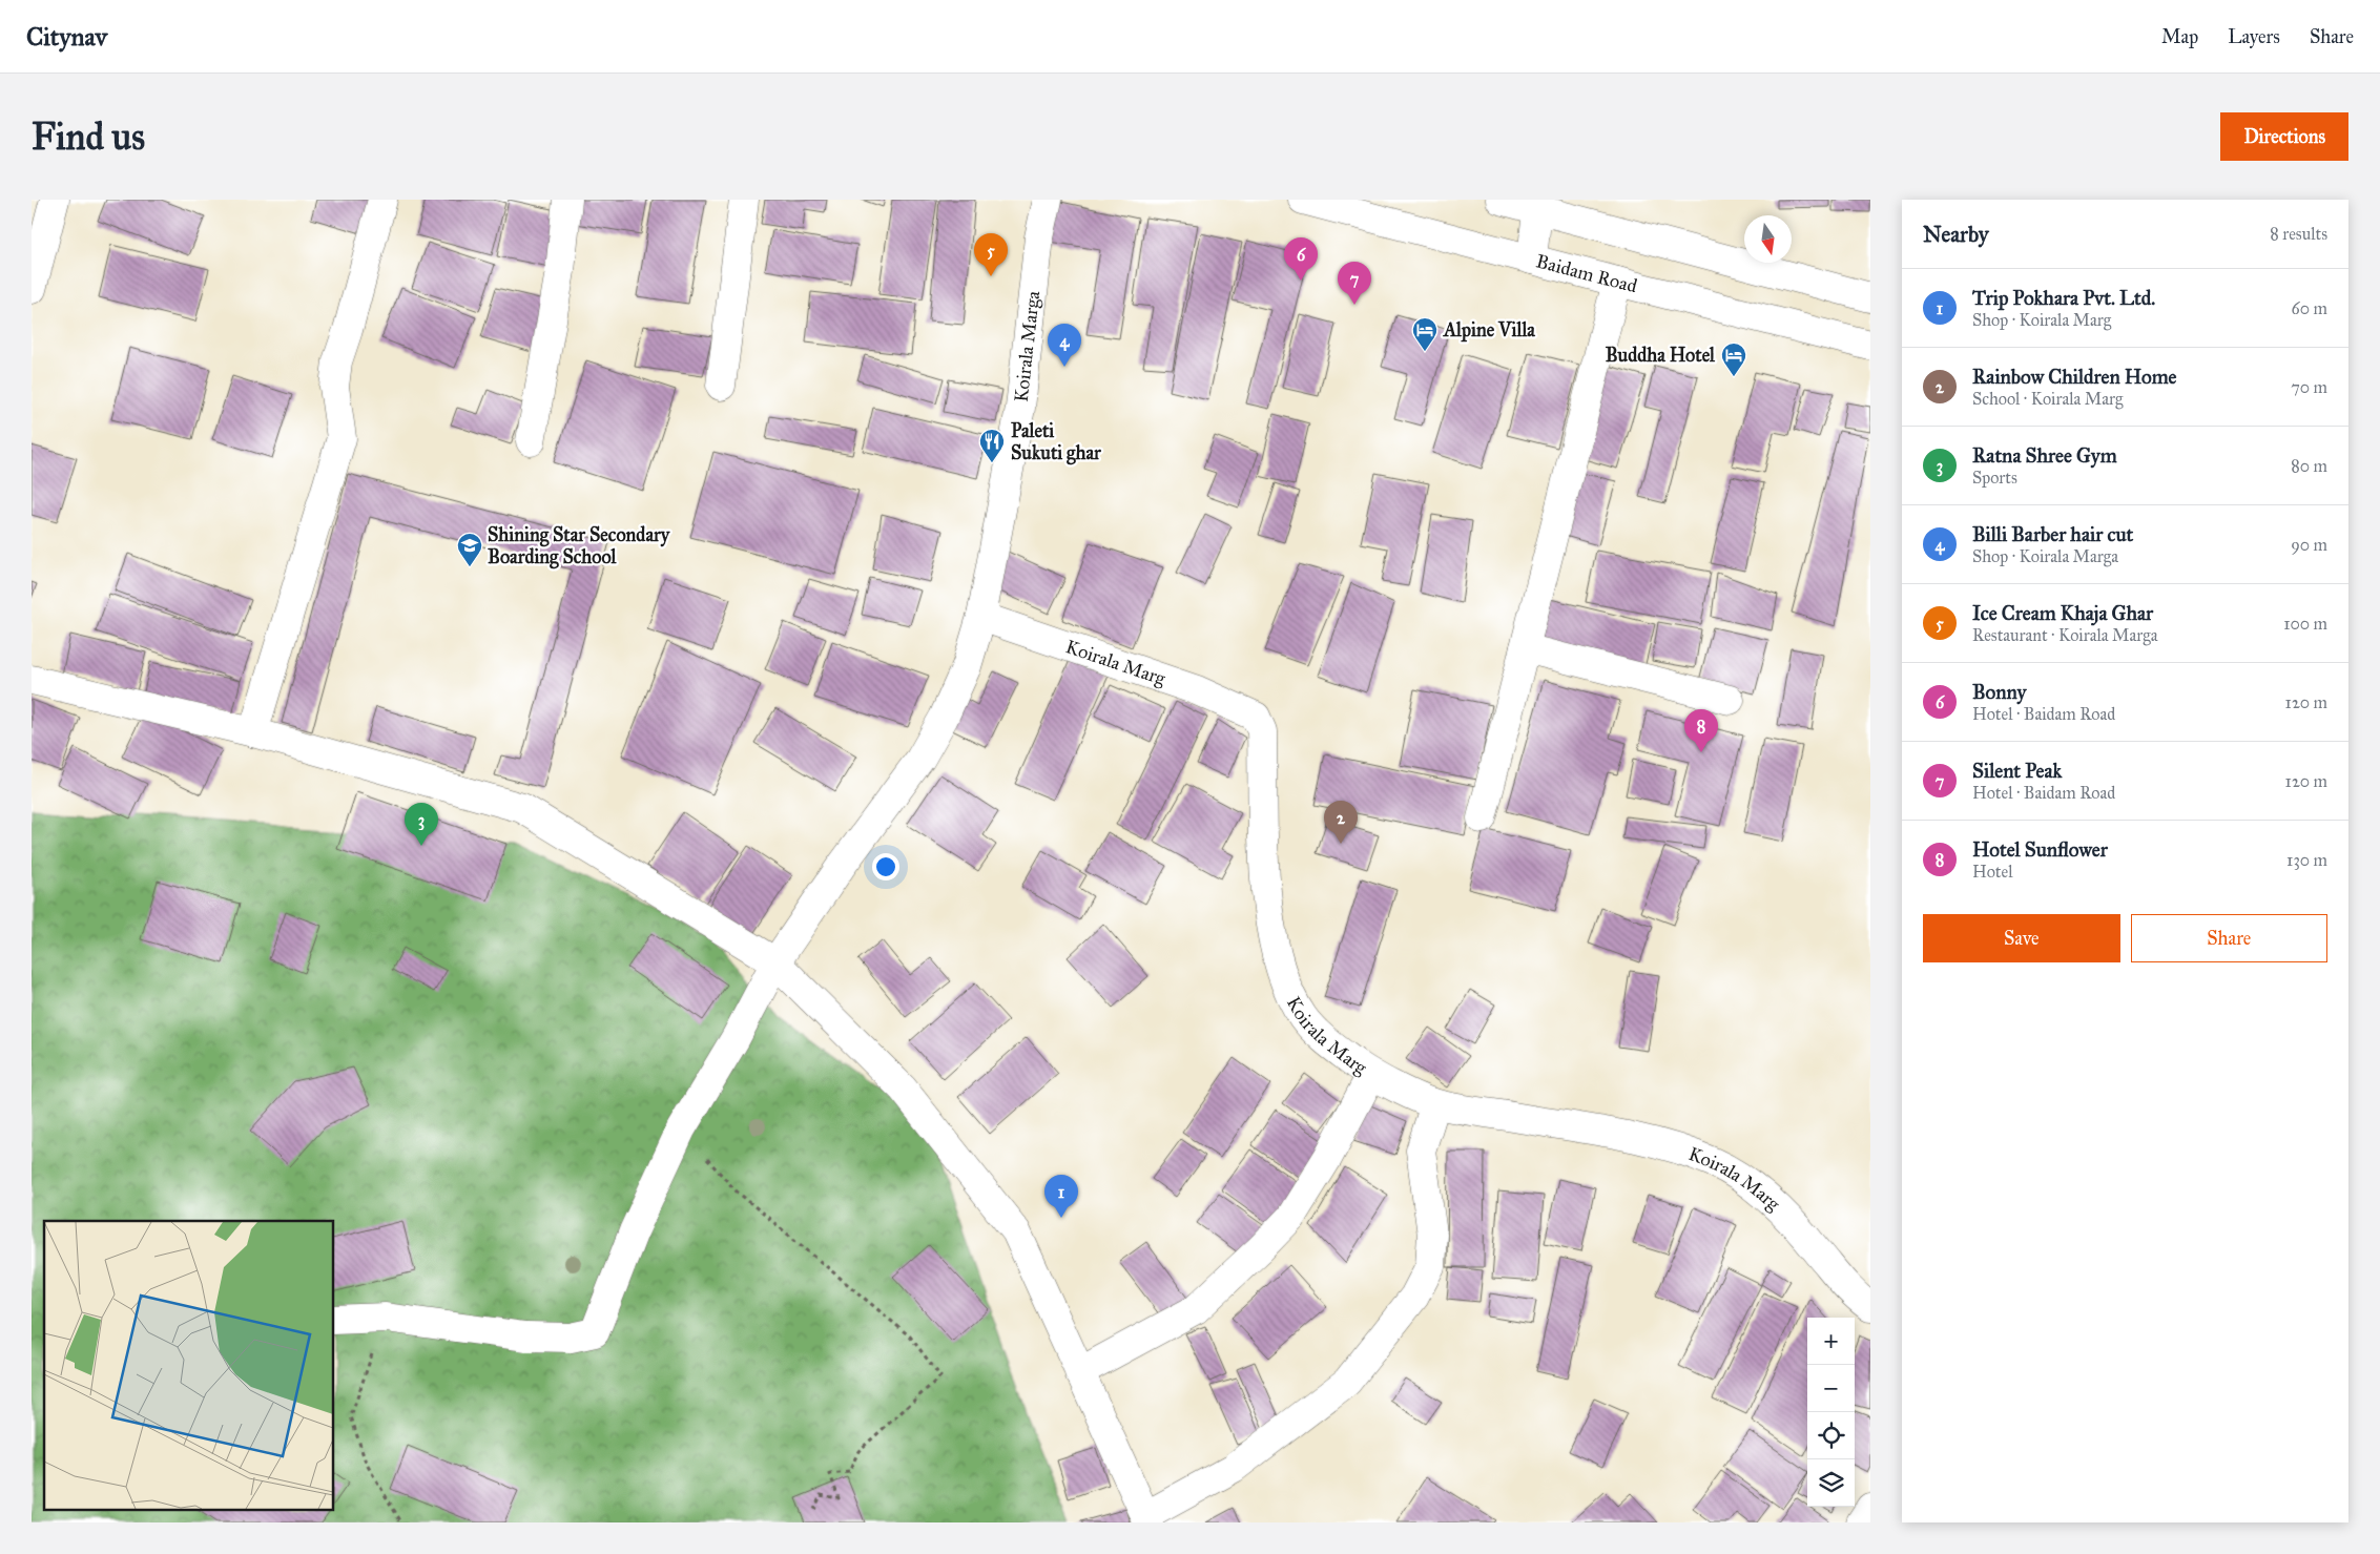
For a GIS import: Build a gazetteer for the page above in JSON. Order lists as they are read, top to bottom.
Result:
{
  "streets": {
    "street": ["Baidam Road", "Koirala Marga", "Koirala Marg"]
  },
  "crossings": [
    ["Koirala Marga", "Koirala Marg"]
  ],
  "places": {
    "hotel": ["Alpine Villa", "Buddha Hotel"],
    "restaurant": ["Paleti Sukuti ghar"],
    "school or university": ["Shining Star Secondary Boarding School"]
  },
  "north": "bottom",
  "page": {
    "header": "Citynav",
    "nav": ["Map", "Layers", "Share"],
    "buttons": [
      "Directions",
      ["Save", "Share"]
    ],
    "title": "Find us",
    "heading": ["Nearby", "8 results"],
    "pins": [
      "5",
      "6",
      "7",
      "4",
      "8",
      "2",
      "3",
      "1"
    ],
    "list": [
      {
        "mark": "1",
        "name": "Trip Pokhara Pvt. Ltd.",
        "note": "Shop · Koirala Marg",
        "value": "60 m"
      },
      {
        "mark": "2",
        "name": "Rainbow Children Home",
        "note": "School · Koirala Marg",
        "value": "70 m"
      },
      {
        "mark": "3",
        "name": "Ratna Shree Gym",
        "note": "Sports",
        "value": "80 m"
      },
      {
        "mark": "4",
        "name": "Billi Barber hair cut",
        "note": "Shop · Koirala Marga",
        "value": "90 m"
      },
      {
        "mark": "5",
        "name": "Ice Cream Khaja Ghar",
        "note": "Restaurant · Koirala Marga",
        "value": "100 m"
      },
      {
        "mark": "6",
        "name": "Bonny",
        "note": "Hotel · Baidam Road",
        "value": "120 m"
      },
      {
        "mark": "7",
        "name": "Silent Peak",
        "note": "Hotel · Baidam Road",
        "value": "120 m"
      },
      {
        "mark": "8",
        "name": "Hotel Sunflower",
        "note": "Hotel",
        "value": "130 m"
      }
    ],
    "map_buttons": ["+", "−"]
  }
}
